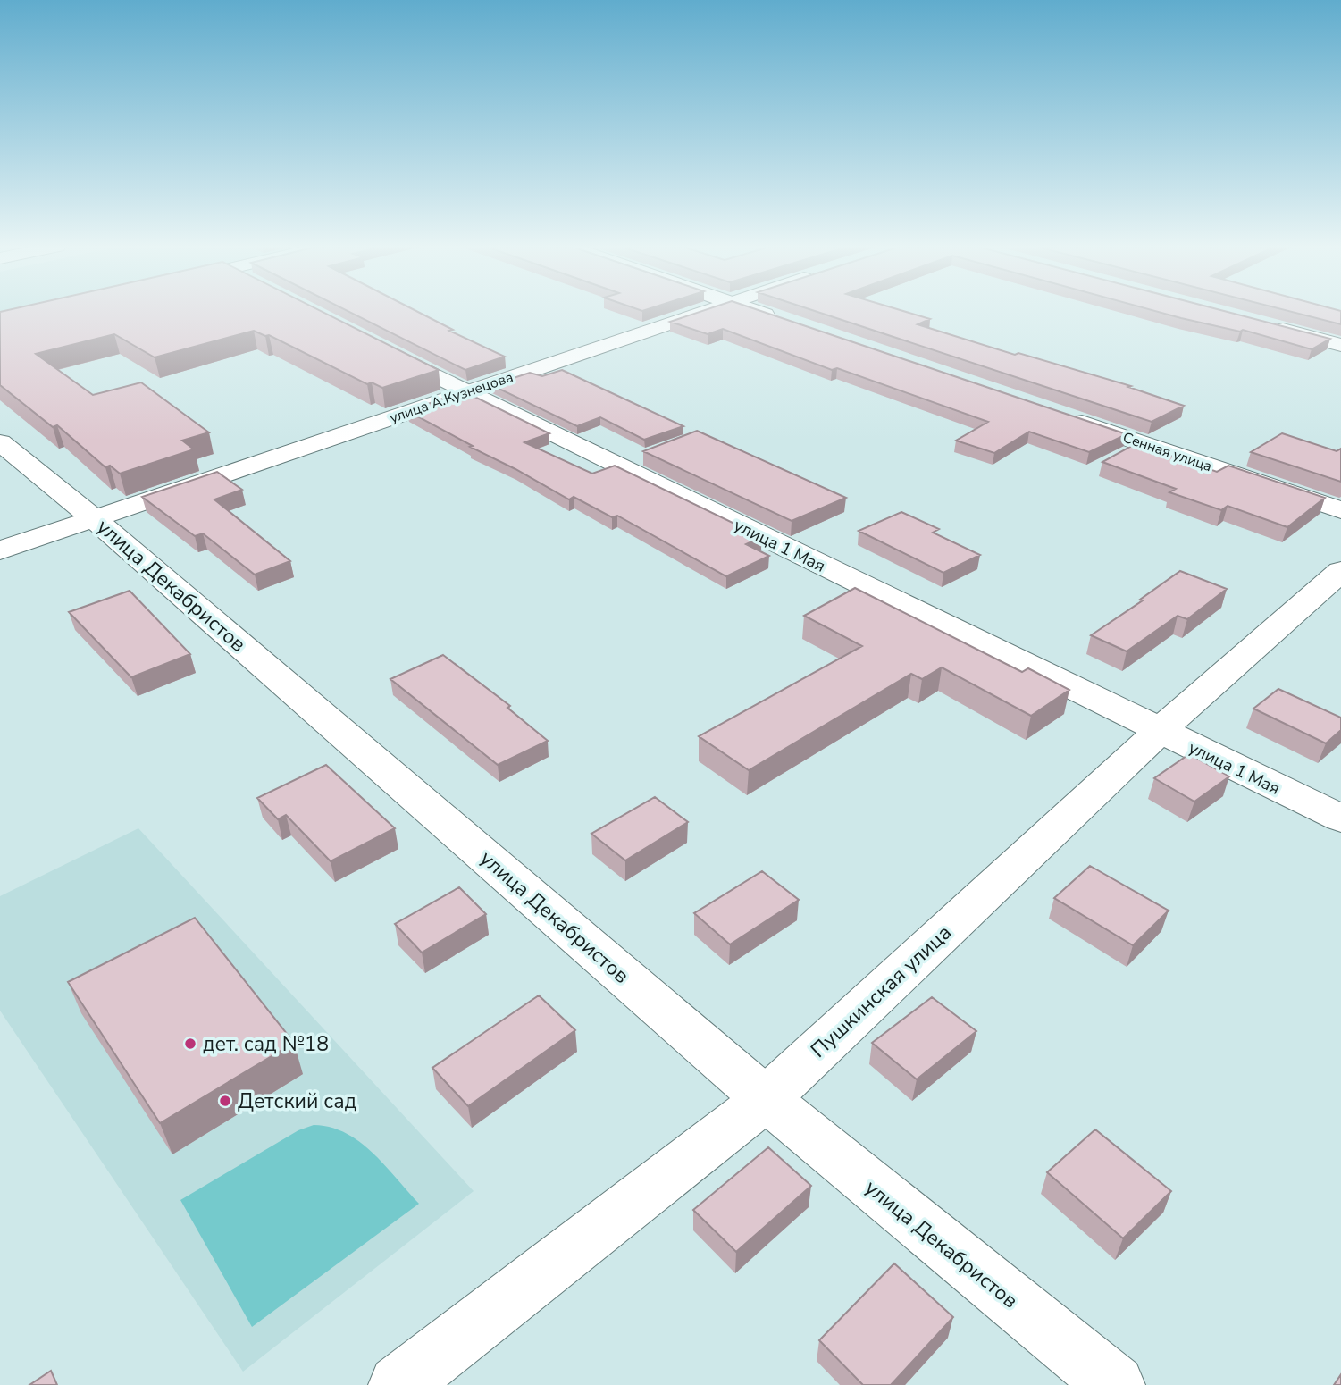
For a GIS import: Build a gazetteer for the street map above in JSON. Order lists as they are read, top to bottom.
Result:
{
  "streets": {
    "street": [
      "улица А.Кузнецова",
      "Сенная улица",
      "улица 1 Мая",
      "улица Декабристов",
      "Пушкинская улица"
    ]
  },
  "crossings": [
    ["улица А.Кузнецова", "улица 1 Мая"],
    ["улица А.Кузнецова", "улица Декабристов"],
    ["улица 1 Мая", "Пушкинская улица"],
    ["улица Декабристов", "Пушкинская улица"]
  ],
  "places": ["дет. сад №18", "Детский сад"]
}
